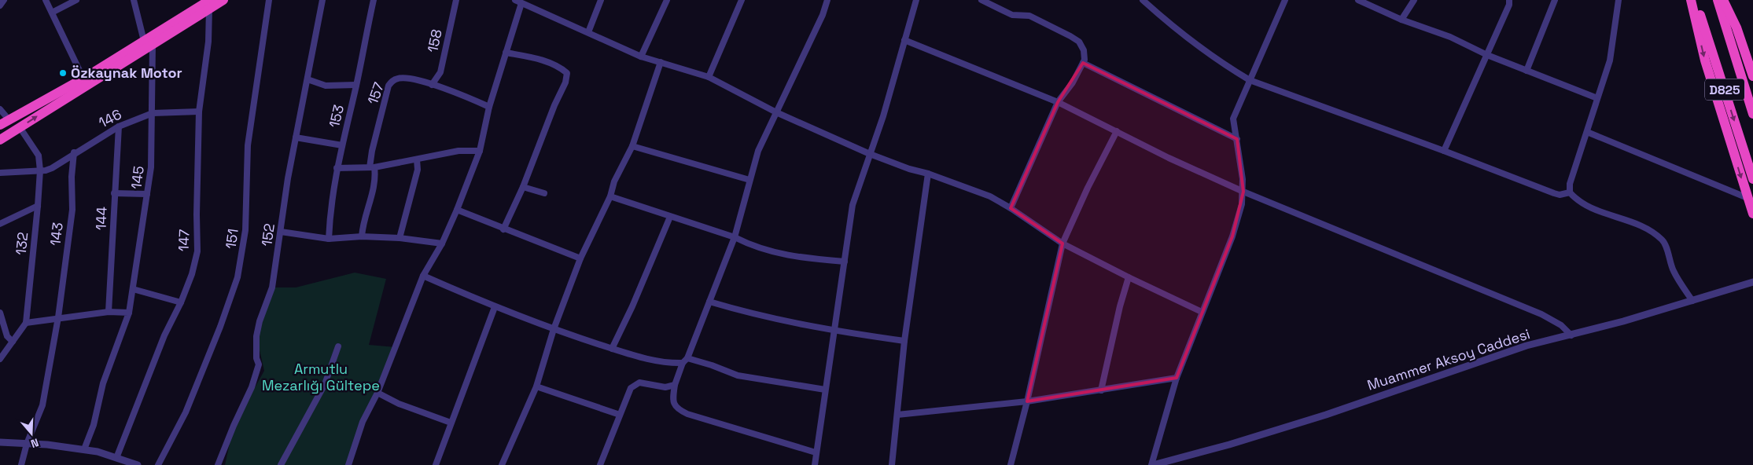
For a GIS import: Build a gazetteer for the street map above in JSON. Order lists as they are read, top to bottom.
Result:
{
  "streets": {
    "highway": ["D825"],
    "street": [
      "158",
      "157",
      "153",
      "146",
      "145",
      "144",
      "143",
      "152",
      "151",
      "147",
      "132",
      "Muammer Aksoy Caddesi"
    ]
  },
  "crossings": [
    ["158", "157"],
    ["146", "145"],
    ["146", "144"],
    ["146", "143"],
    ["146", "147"],
    ["146", "132"]
  ],
  "parks": ["Armutlu Mezarlığı Gültepe"],
  "places": ["Özkaynak Motor"],
  "north": "bottom"
}
